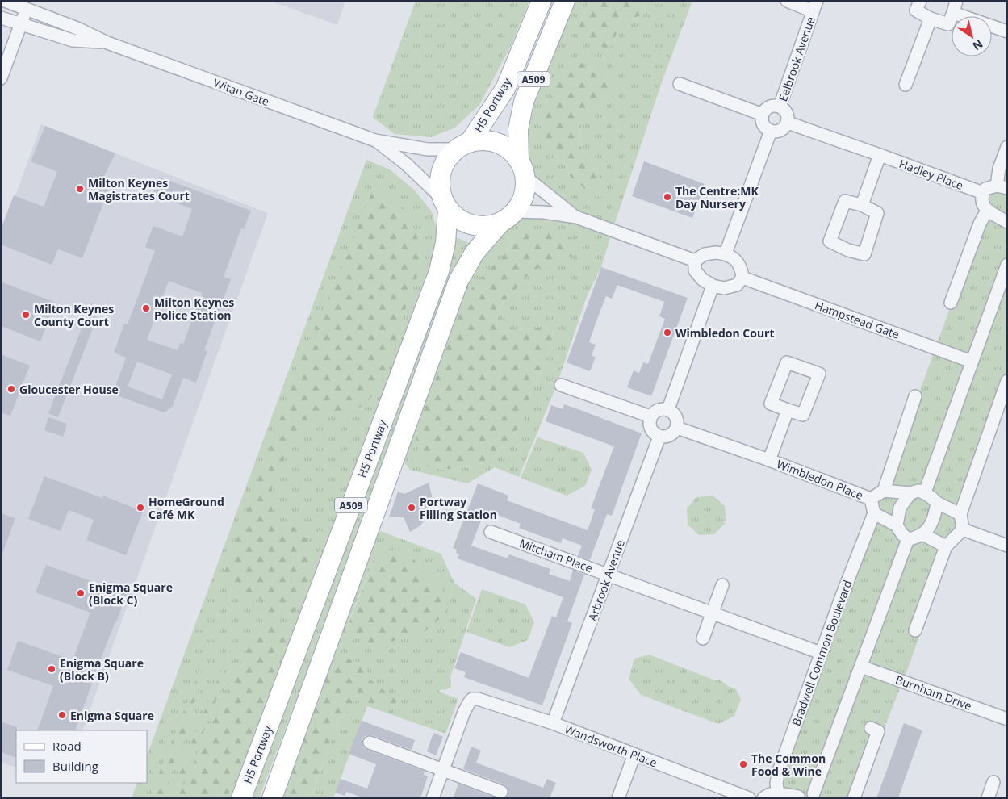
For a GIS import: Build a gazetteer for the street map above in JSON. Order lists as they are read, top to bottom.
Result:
{
  "streets": {
    "main road": ["A509", "H5 Portway"],
    "street": [
      "Eelbrook Avenue",
      "Witan Gate",
      "Hadley Place",
      "Hampstead Gate",
      "Wimbledon Place",
      "Mitcham Place",
      "Arbrook Avenue",
      "Bradwell Common Boulevard",
      "Burnham Drive",
      "Wandsworth Place"
    ]
  },
  "crossings": [
    ["Eelbrook Avenue", "Hadley Place"],
    ["A509", "Witan Gate"],
    ["A509", "H5 Portway"],
    ["Witan Gate", "H5 Portway"],
    ["Wimbledon Place", "Arbrook Avenue"],
    ["Mitcham Place", "Arbrook Avenue"],
    ["Mitcham Place", "Bradwell Common Boulevard"],
    ["Arbrook Avenue", "Wandsworth Place"]
  ],
  "places": [
    "Milton Keynes Magistrates Court",
    "The Centre:MK Day Nursery",
    "Milton Keynes Police Station",
    "Milton Keynes County Court",
    "Wimbledon Court",
    "Gloucester House",
    "HomeGround Café MK",
    "Portway Filling Station",
    "Enigma Square (Block C)",
    "Enigma Square (Block B)",
    "Enigma Square",
    "The Common Food & Wine"
  ],
  "legend": ["Road", "Building"],
  "north": "bottom right"
}
